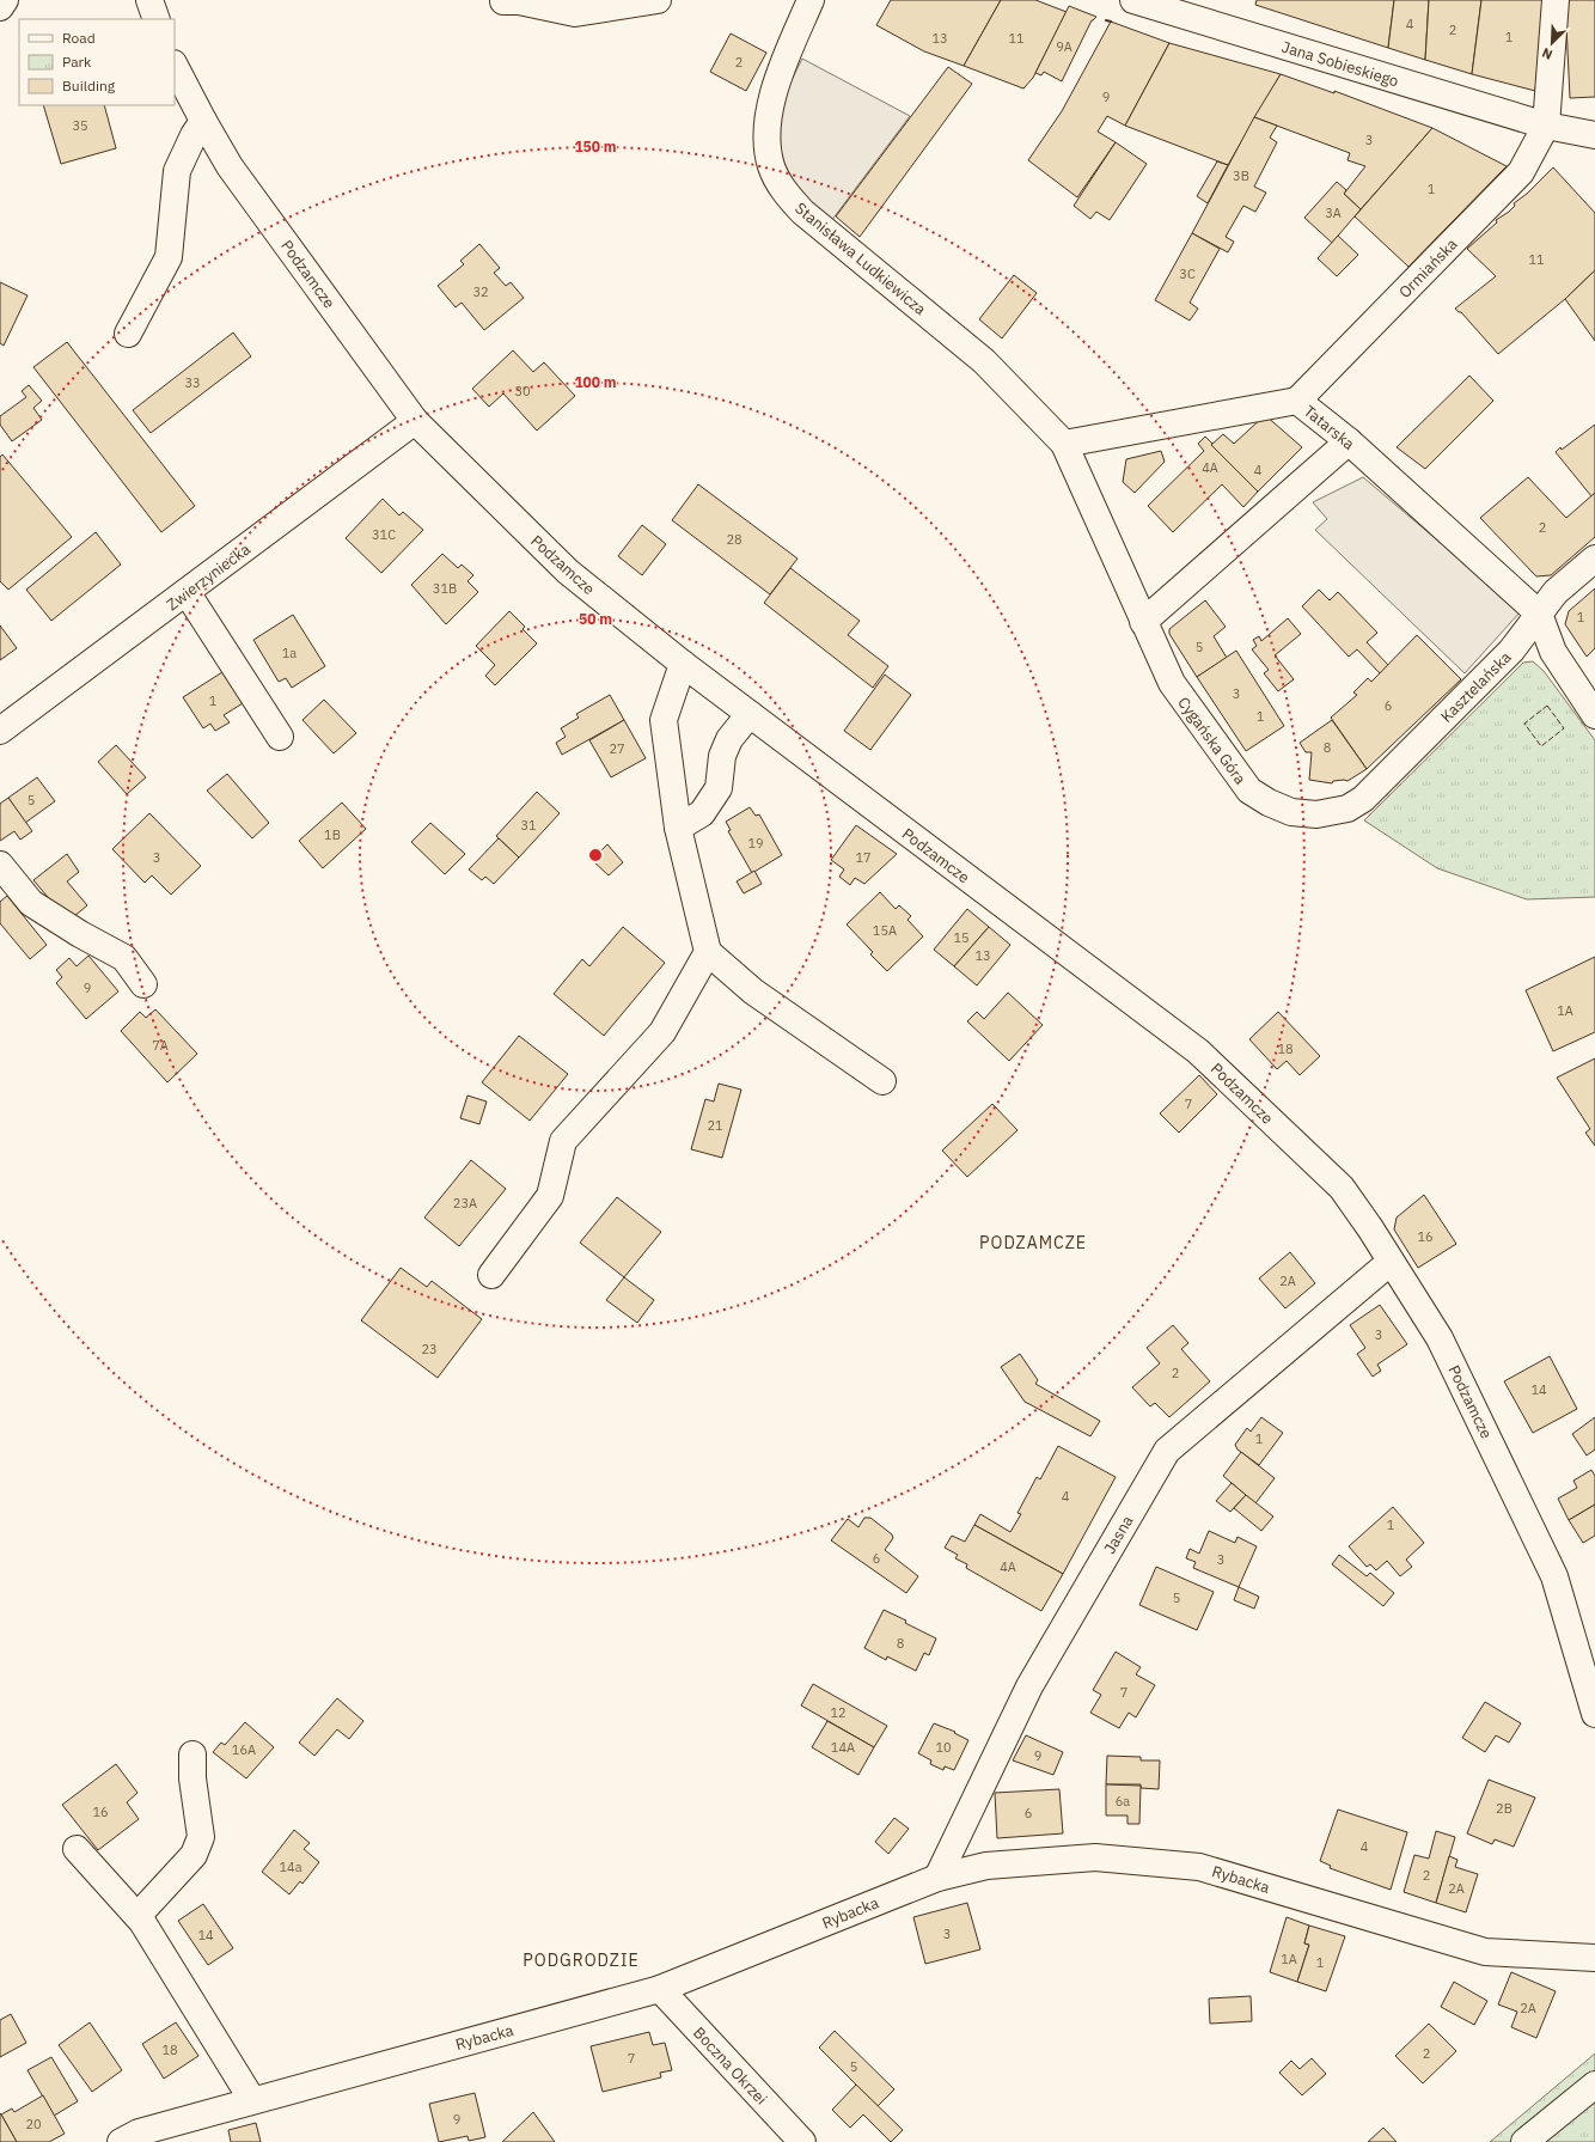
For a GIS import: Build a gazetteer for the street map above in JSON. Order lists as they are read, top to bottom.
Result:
{
  "streets": {
    "street": [
      "Jana Sobieskiego",
      "Stanisława Ludkiewicza",
      "Ormiańska",
      "Podzamcze",
      "Tatarska",
      "Zwierzyniecka",
      "Kasztelańska",
      "Cygańska Góra",
      "Jasna",
      "Rybacka",
      "Boczna Okrzei"
    ]
  },
  "crossings": [
    ["Jana Sobieskiego", "Ormiańska"],
    ["Stanisława Ludkiewicza", "Tatarska"],
    ["Stanisława Ludkiewicza", "Cygańska Góra"],
    ["Ormiańska", "Tatarska"],
    ["Podzamcze", "Zwierzyniecka"],
    ["Podzamcze", "Jasna"],
    ["Tatarska", "Kasztelańska"],
    ["Tatarska", "Cygańska Góra"],
    ["Kasztelańska", "Cygańska Góra"],
    ["Jasna", "Rybacka"],
    ["Rybacka", "Boczna Okrzei"]
  ],
  "districts": ["PODZAMCZE", "PODGRODZIE"],
  "house_numbers": [
    "4",
    "2",
    "1",
    "13",
    "11",
    "9A",
    "2",
    "9",
    "35",
    "3",
    "3B",
    "1",
    "3A",
    "11",
    "3C",
    "32",
    "33",
    "30",
    "4A",
    "4",
    "2",
    "31C",
    "28",
    "31B",
    "1",
    "5",
    "1a",
    "3",
    "1",
    "6",
    "1",
    "8",
    "27",
    "5",
    "31",
    "1B",
    "19",
    "3",
    "17",
    "15A",
    "15",
    "13",
    "9",
    "1A",
    "7A",
    "18",
    "7",
    "21",
    "23A",
    "16",
    "2A",
    "3",
    "23",
    "2",
    "14",
    "1",
    "4",
    "1",
    "6",
    "3",
    "4A",
    "5",
    "8",
    "7",
    "12",
    "14A",
    "10",
    "16A",
    "9",
    "6a",
    "2B",
    "16",
    "6",
    "4",
    "14a",
    "2",
    "2A",
    "3",
    "14",
    "1A",
    "1",
    "2A",
    "18",
    "2",
    "7",
    "5",
    "9",
    "20"
  ],
  "legend": ["Road", "Park", "Building"],
  "north": "bottom left",
  "rings": ["150 m", "100 m", "50 m"]
}
